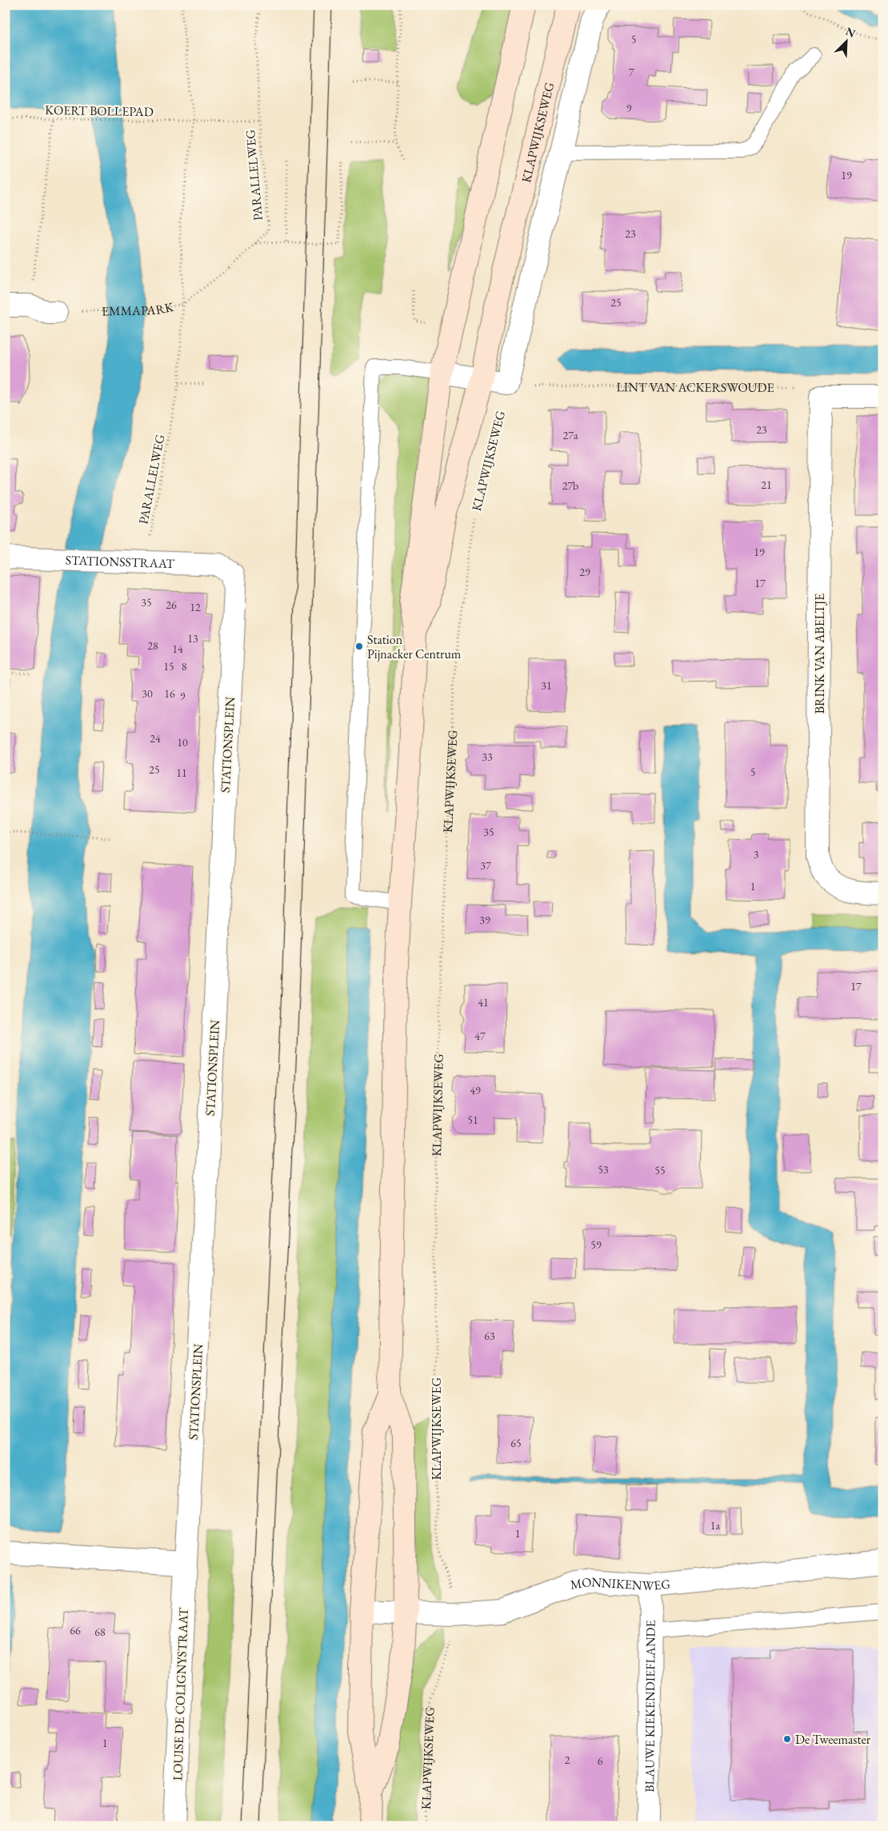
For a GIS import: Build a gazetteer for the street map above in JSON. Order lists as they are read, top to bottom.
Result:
{
  "streets": {
    "main road": ["KLAPWIJKSEWEG"],
    "street": [
      "STATIONSSTRAAT",
      "BRINK VAN ABELTJE",
      "STATIONSPLEIN",
      "MONNIKENWEG",
      "LOUISE DE COLIGNYSTRAAT",
      "BLAUWE KIEKENDIEFLANDE"
    ],
    "path": [
      "KOERT BOLLEPAD",
      "PARALLELWEG",
      "EMMAPARK",
      "LINT VAN ACKERSWOUDE"
    ]
  },
  "crossings": [
    ["KOERT BOLLEPAD", "PARALLELWEG"],
    ["KLAPWIJKSEWEG", "LINT VAN ACKERSWOUDE"],
    ["KLAPWIJKSEWEG", "MONNIKENWEG"],
    ["PARALLELWEG", "EMMAPARK"],
    ["PARALLELWEG", "STATIONSSTRAAT"],
    ["LINT VAN ACKERSWOUDE", "BRINK VAN ABELTJE"],
    ["STATIONSSTRAAT", "STATIONSPLEIN"],
    ["STATIONSPLEIN", "LOUISE DE COLIGNYSTRAAT"],
    ["MONNIKENWEG", "BLAUWE KIEKENDIEFLANDE"]
  ],
  "places": ["Station Pijnacker Centrum", "De Tweemaster"],
  "house_numbers": [
    "5",
    "7",
    "9",
    "19",
    "23",
    "25",
    "23",
    "27a",
    "21",
    "27b",
    "19",
    "29",
    "17",
    "35",
    "26",
    "12",
    "13",
    "28",
    "14",
    "15",
    "8",
    "31",
    "30",
    "16",
    "9",
    "24",
    "10",
    "33",
    "25",
    "5",
    "11",
    "35",
    "3",
    "37",
    "1",
    "39",
    "17",
    "41",
    "47",
    "49",
    "51",
    "53",
    "55",
    "59",
    "63",
    "65",
    "1a",
    "1",
    "66",
    "68",
    "1",
    "2",
    "6"
  ],
  "north": "top right"
}
